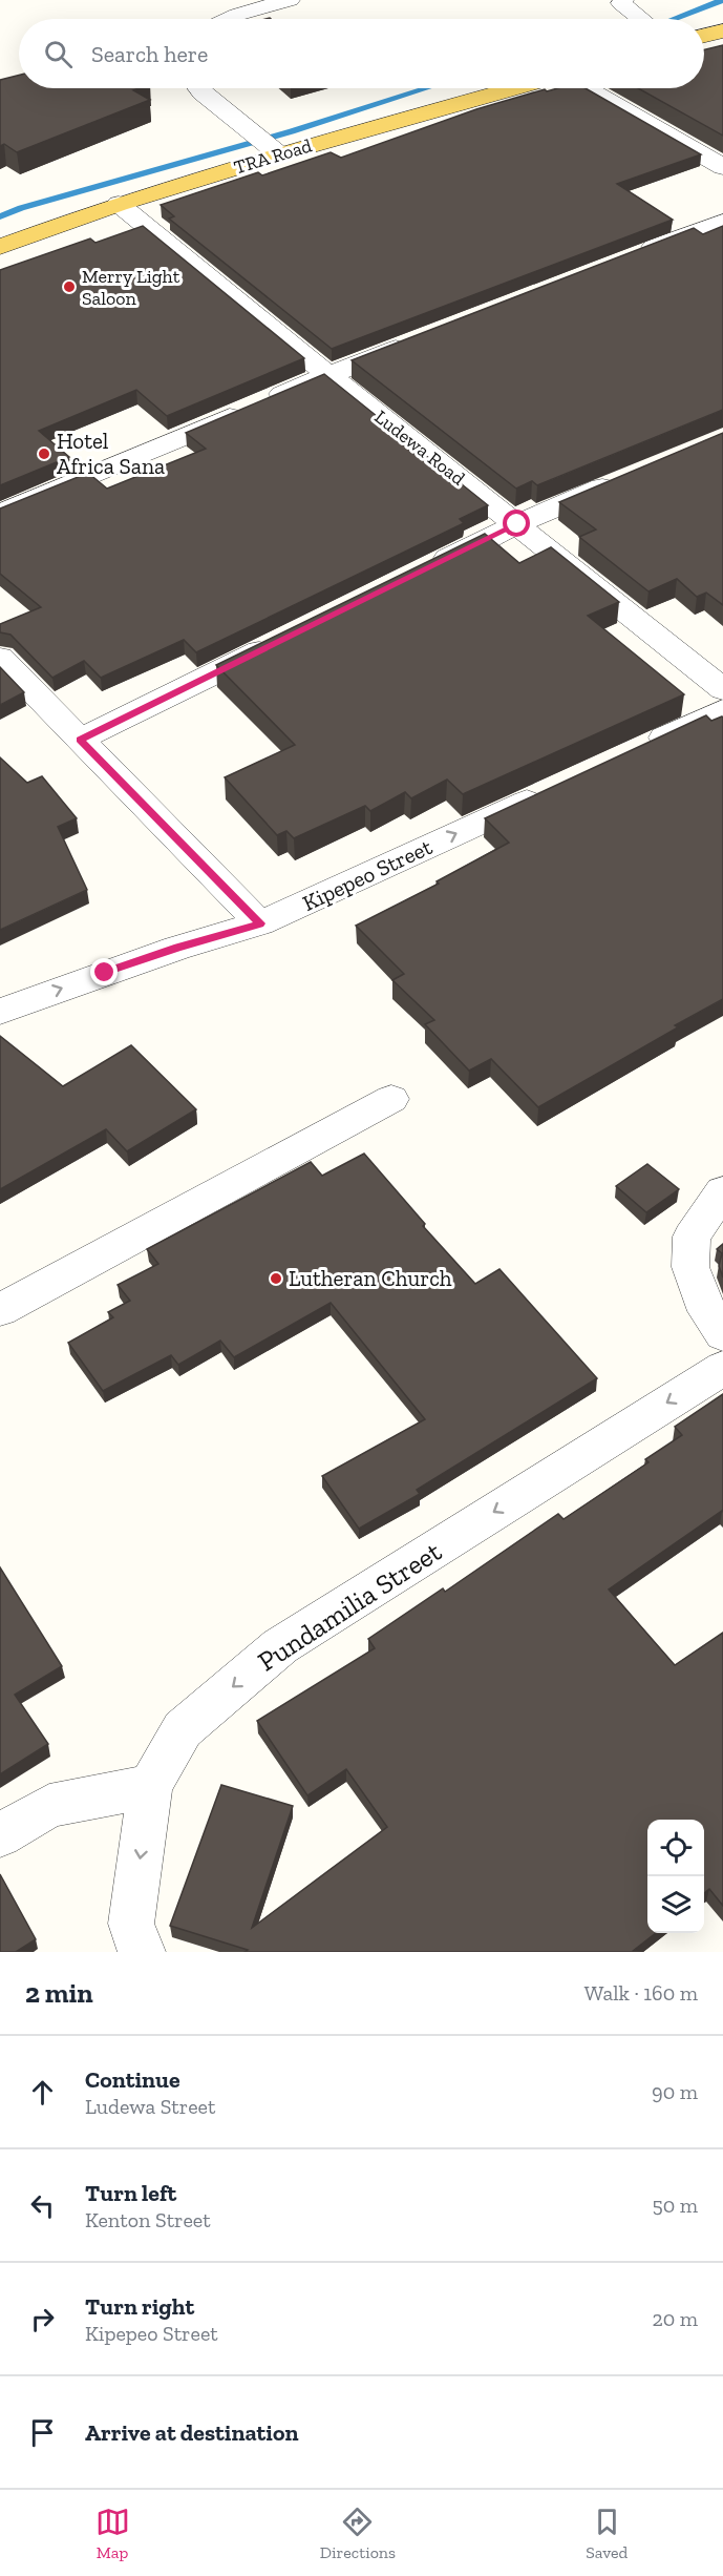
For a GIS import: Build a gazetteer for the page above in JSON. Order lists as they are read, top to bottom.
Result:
{
  "streets": {
    "main road": ["TRA Road"],
    "street": ["Ludewa Road", "Kipepeo Street", "Pundamilia Street"]
  },
  "crossings": [
    ["TRA Road", "Ludewa Road"]
  ],
  "one_way": ["Pundamilia Street"],
  "places": ["Merry Light Saloon", "Hotel Africa Sana", "Lutheran Church"],
  "page": {
    "search": "Search here",
    "heading": ["2 min", "Walk · 160 m"],
    "list": [
      ["Continue", "Ludewa Street", "90 m"],
      ["Turn left", "Kenton Street", "50 m"],
      ["Turn right", "Kipepeo Street", "20 m"],
      "Arrive at destination"
    ],
    "nav": ["Map", "Directions", "Saved"]
  }
}
